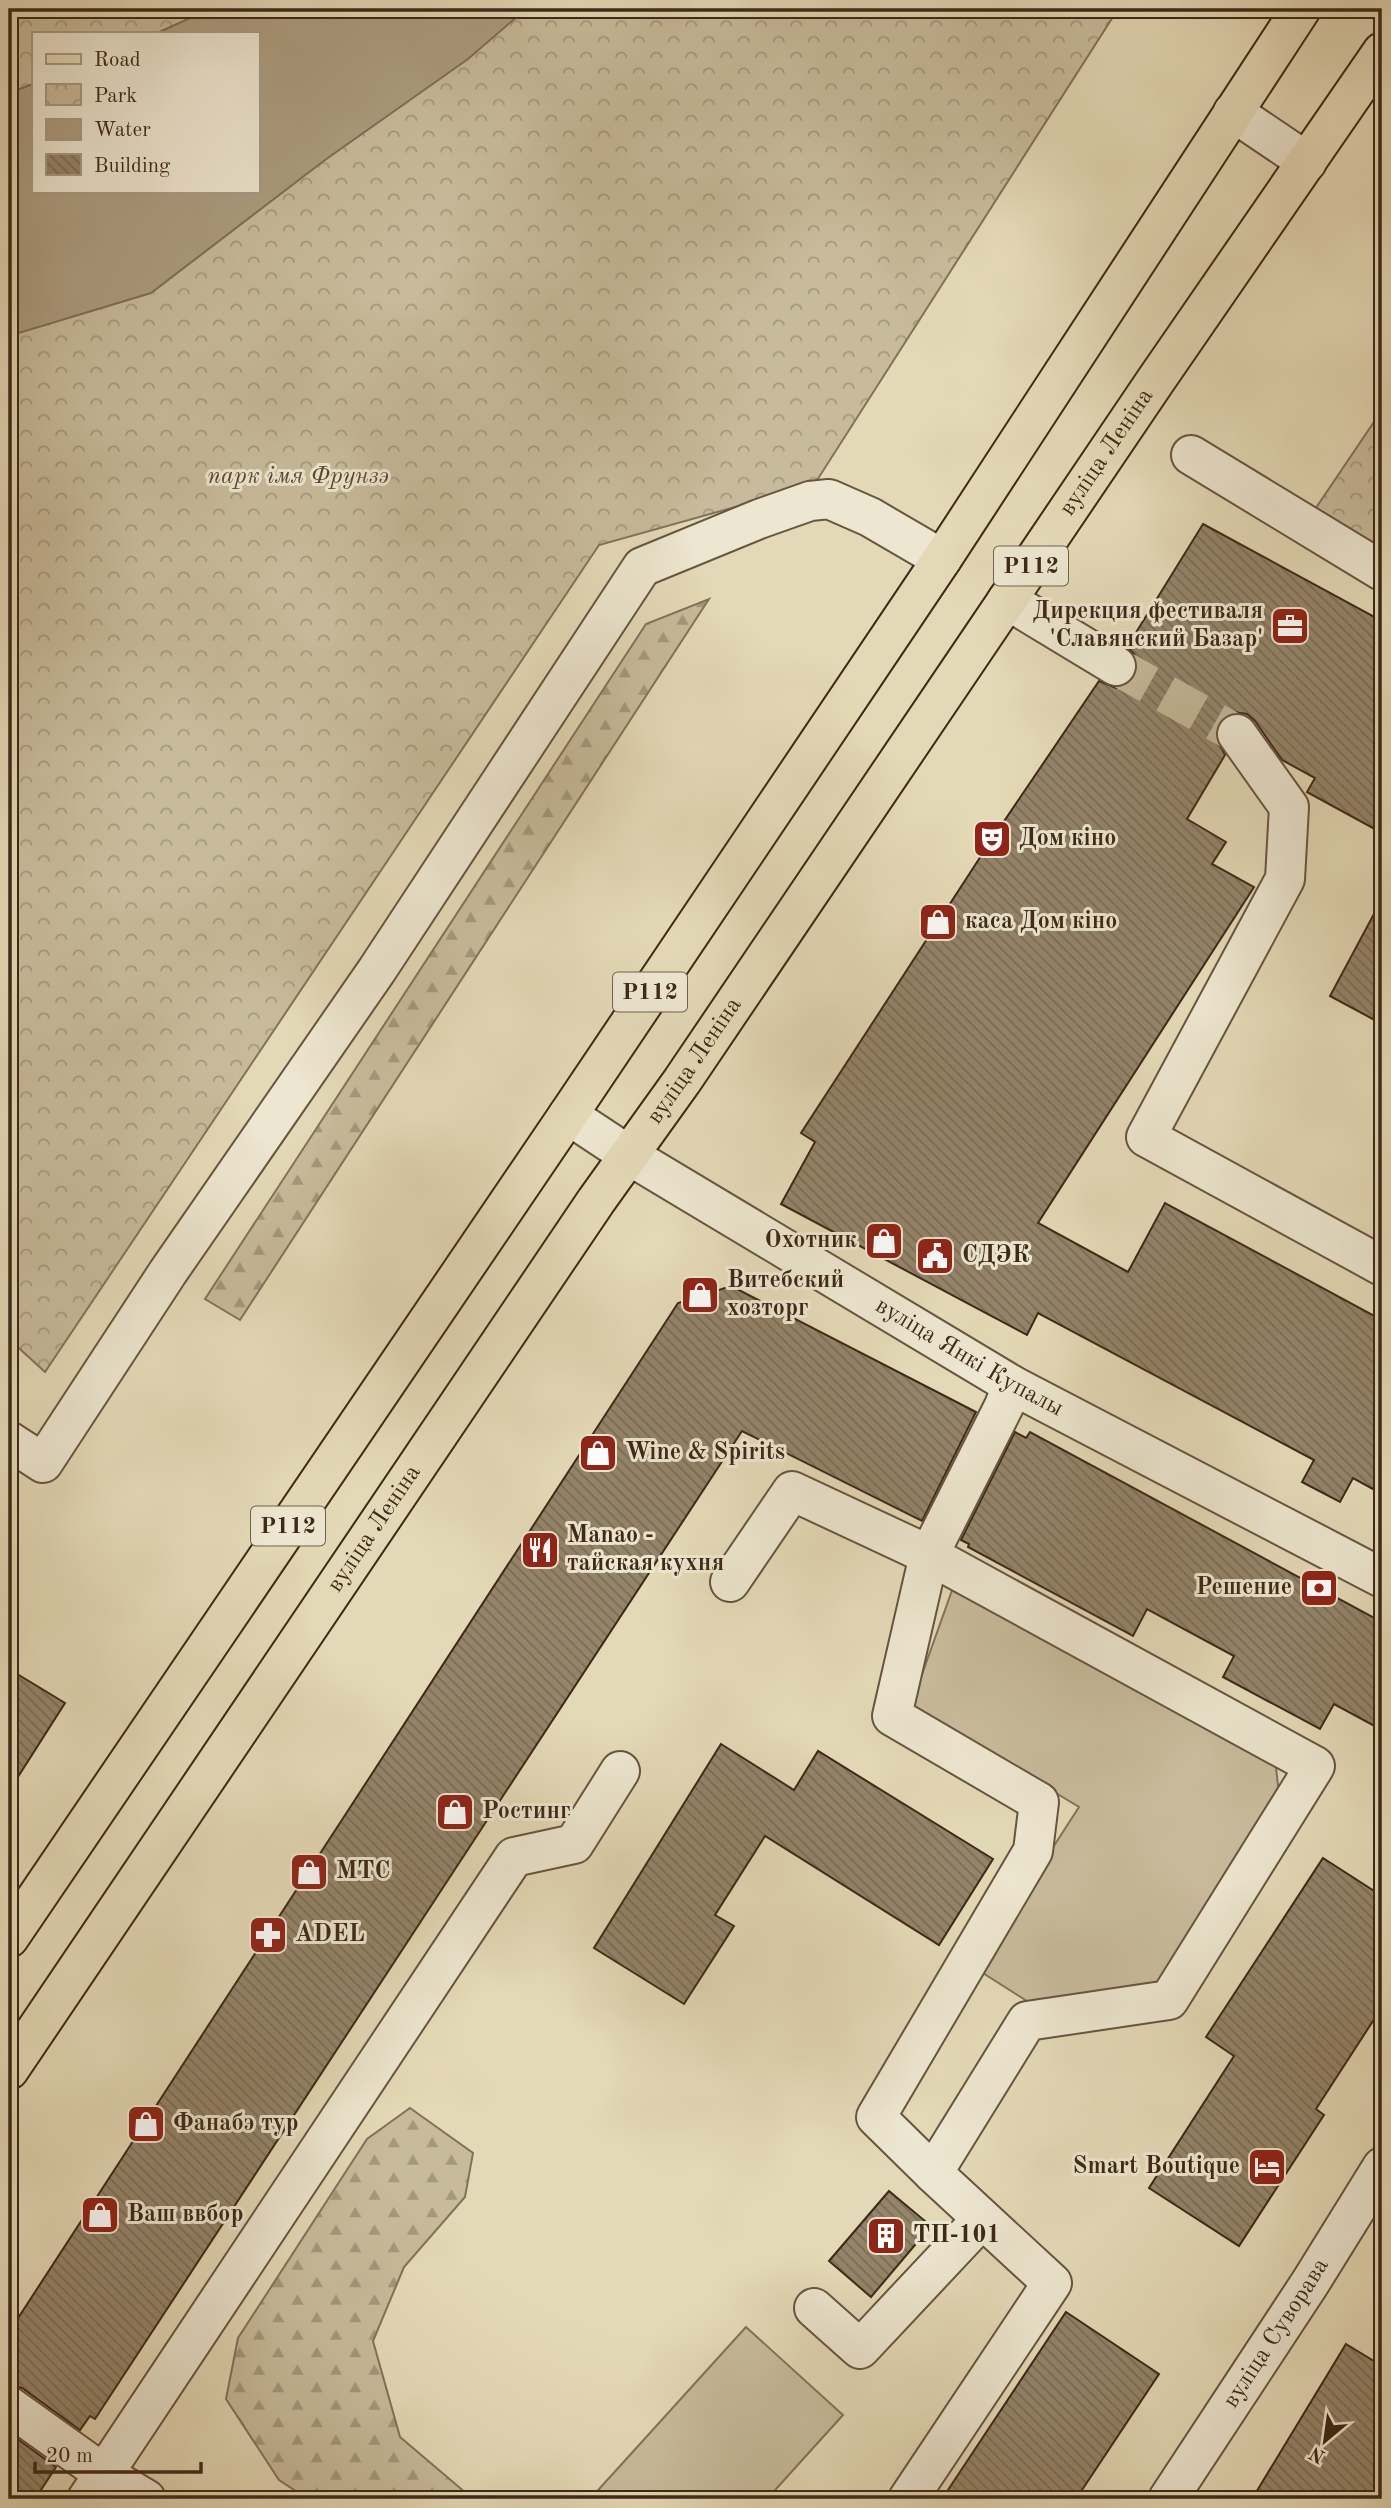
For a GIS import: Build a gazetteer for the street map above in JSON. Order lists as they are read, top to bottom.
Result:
{
  "streets": {
    "main road": ["вуліца Леніна", "Р112"],
    "street": ["вуліца Янкі Купалы", "вуліца Суворава"]
  },
  "crossings": [
    ["вуліца Леніна", "вуліца Янкі Купалы"],
    ["Р112", "вуліца Янкі Купалы"]
  ],
  "parks": ["парк імя Фрунзэ"],
  "places": {
    "office": ["Дирекция фестиваля 'Славянский Базар'"],
    "theatre": ["Дом кіно"],
    "shop": [
      "каса Дом кіно",
      "Охотник",
      "Витебский хозторг",
      "Wine & Spirits",
      "Ростинг",
      "МТС",
      "Фанабэ тур",
      "Ваш ввбор"
    ],
    "public building": ["СДЭК"],
    "restaurant": ["Manao - тайская кухня"],
    "bank": ["Решение"],
    "pharmacy": ["ADEL"],
    "hotel": ["Smart Boutique"],
    "building": ["ТП-101"]
  },
  "legend": [
    "Road",
    "Park",
    "Water",
    "Building"
  ],
  "scale_bar": "20 m",
  "north": "bottom left"
}
